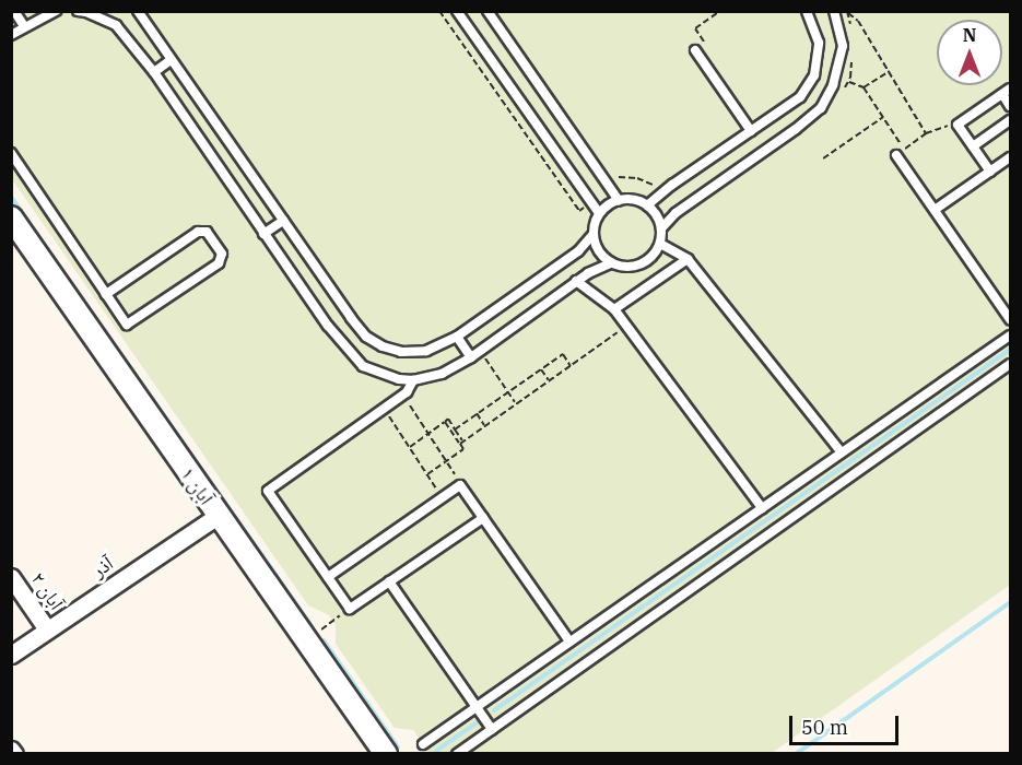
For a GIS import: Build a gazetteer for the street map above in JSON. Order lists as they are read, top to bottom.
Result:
{
  "streets": {
    "street": ["آبان ۱", "آذر", "آبان ۲"]
  },
  "crossings": [
    ["آبان ۱", "آذر"],
    ["آذر", "آبان ۲"]
  ],
  "scale_bar": "50 m",
  "north": "top"
}
